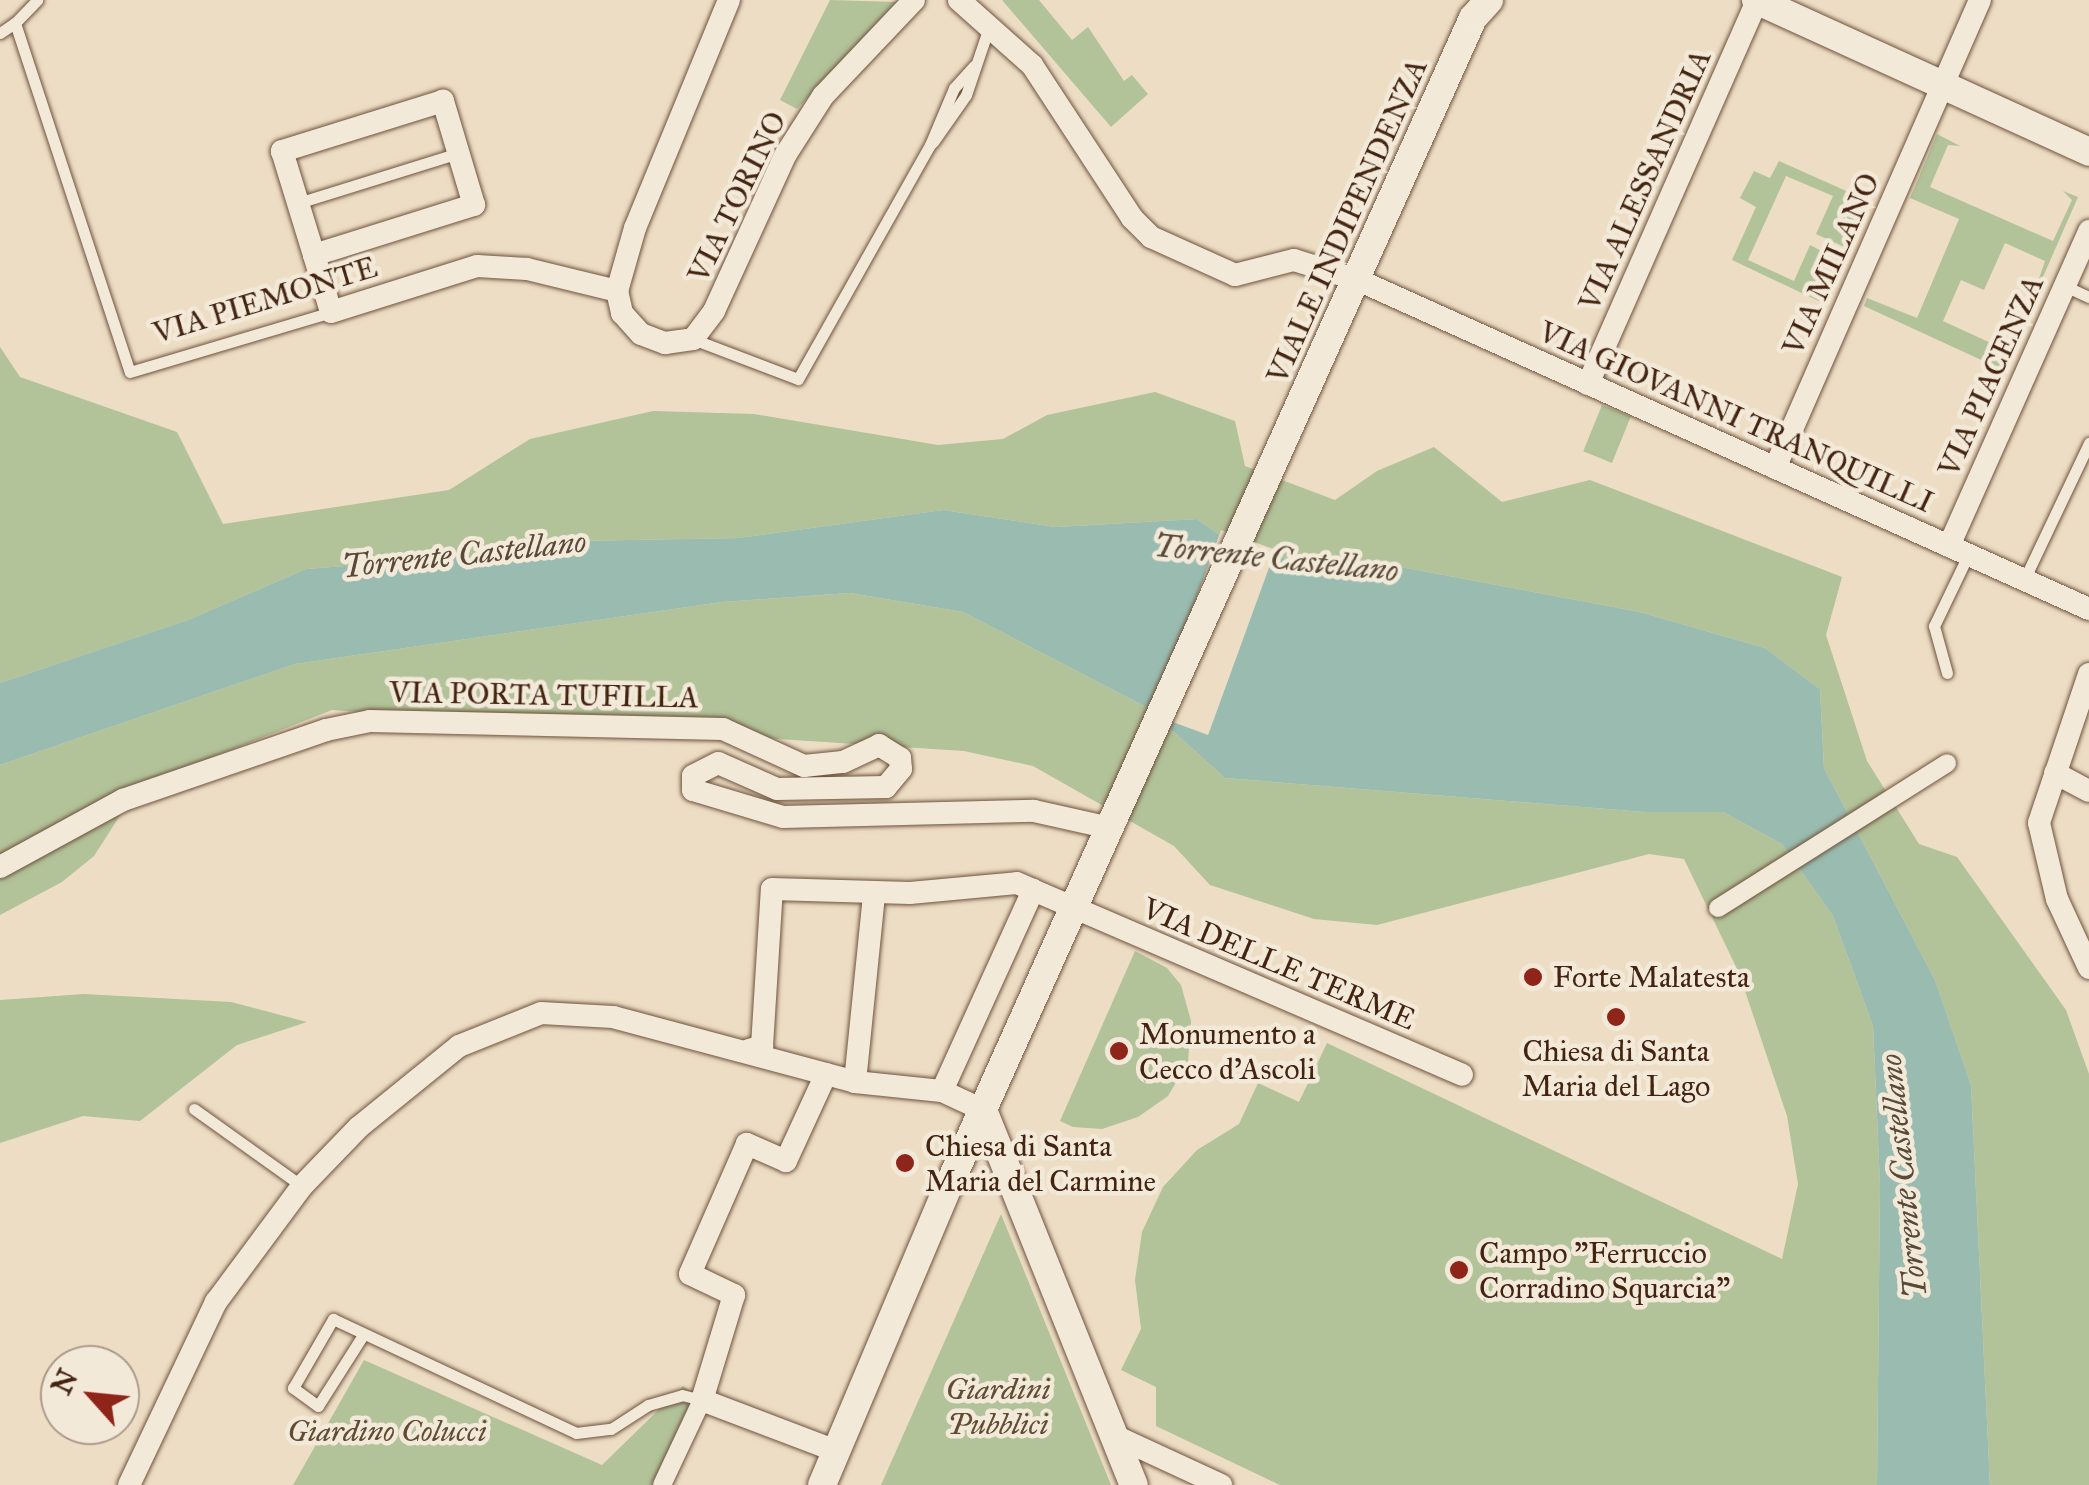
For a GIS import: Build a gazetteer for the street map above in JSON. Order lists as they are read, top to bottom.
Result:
{
  "streets": {
    "street": [
      "VIA ALESSANDRIA",
      "VIA TORINO",
      "VIALE INDIPENDENZA",
      "VIA MILANO",
      "VIA PIEMONTE",
      "VIA PIACENZA",
      "VIA GIOVANNI TRANQUILLI",
      "VIA PORTA TUFILLA",
      "VIA DELLE TERME"
    ]
  },
  "crossings": [
    ["VIA ALESSANDRIA", "VIA GIOVANNI TRANQUILLI"],
    ["VIALE INDIPENDENZA", "VIA GIOVANNI TRANQUILLI"],
    ["VIALE INDIPENDENZA", "VIA PORTA TUFILLA"],
    ["VIALE INDIPENDENZA", "VIA DELLE TERME"],
    ["VIA MILANO", "VIA GIOVANNI TRANQUILLI"],
    ["VIA PIACENZA", "VIA GIOVANNI TRANQUILLI"]
  ],
  "water": ["Torrente Castellano"],
  "parks": ["Giardini Pubblici", "Giardino Colucci"],
  "places": [
    "Forte Malatesta",
    "Chiesa di Santa Maria del Lago",
    "Monumento a Cecco d'Ascoli",
    "Chiesa di Santa Maria del Carmine",
    "Campo \"Ferruccio Corradino Squarcia\""
  ],
  "north": "top left"
}
